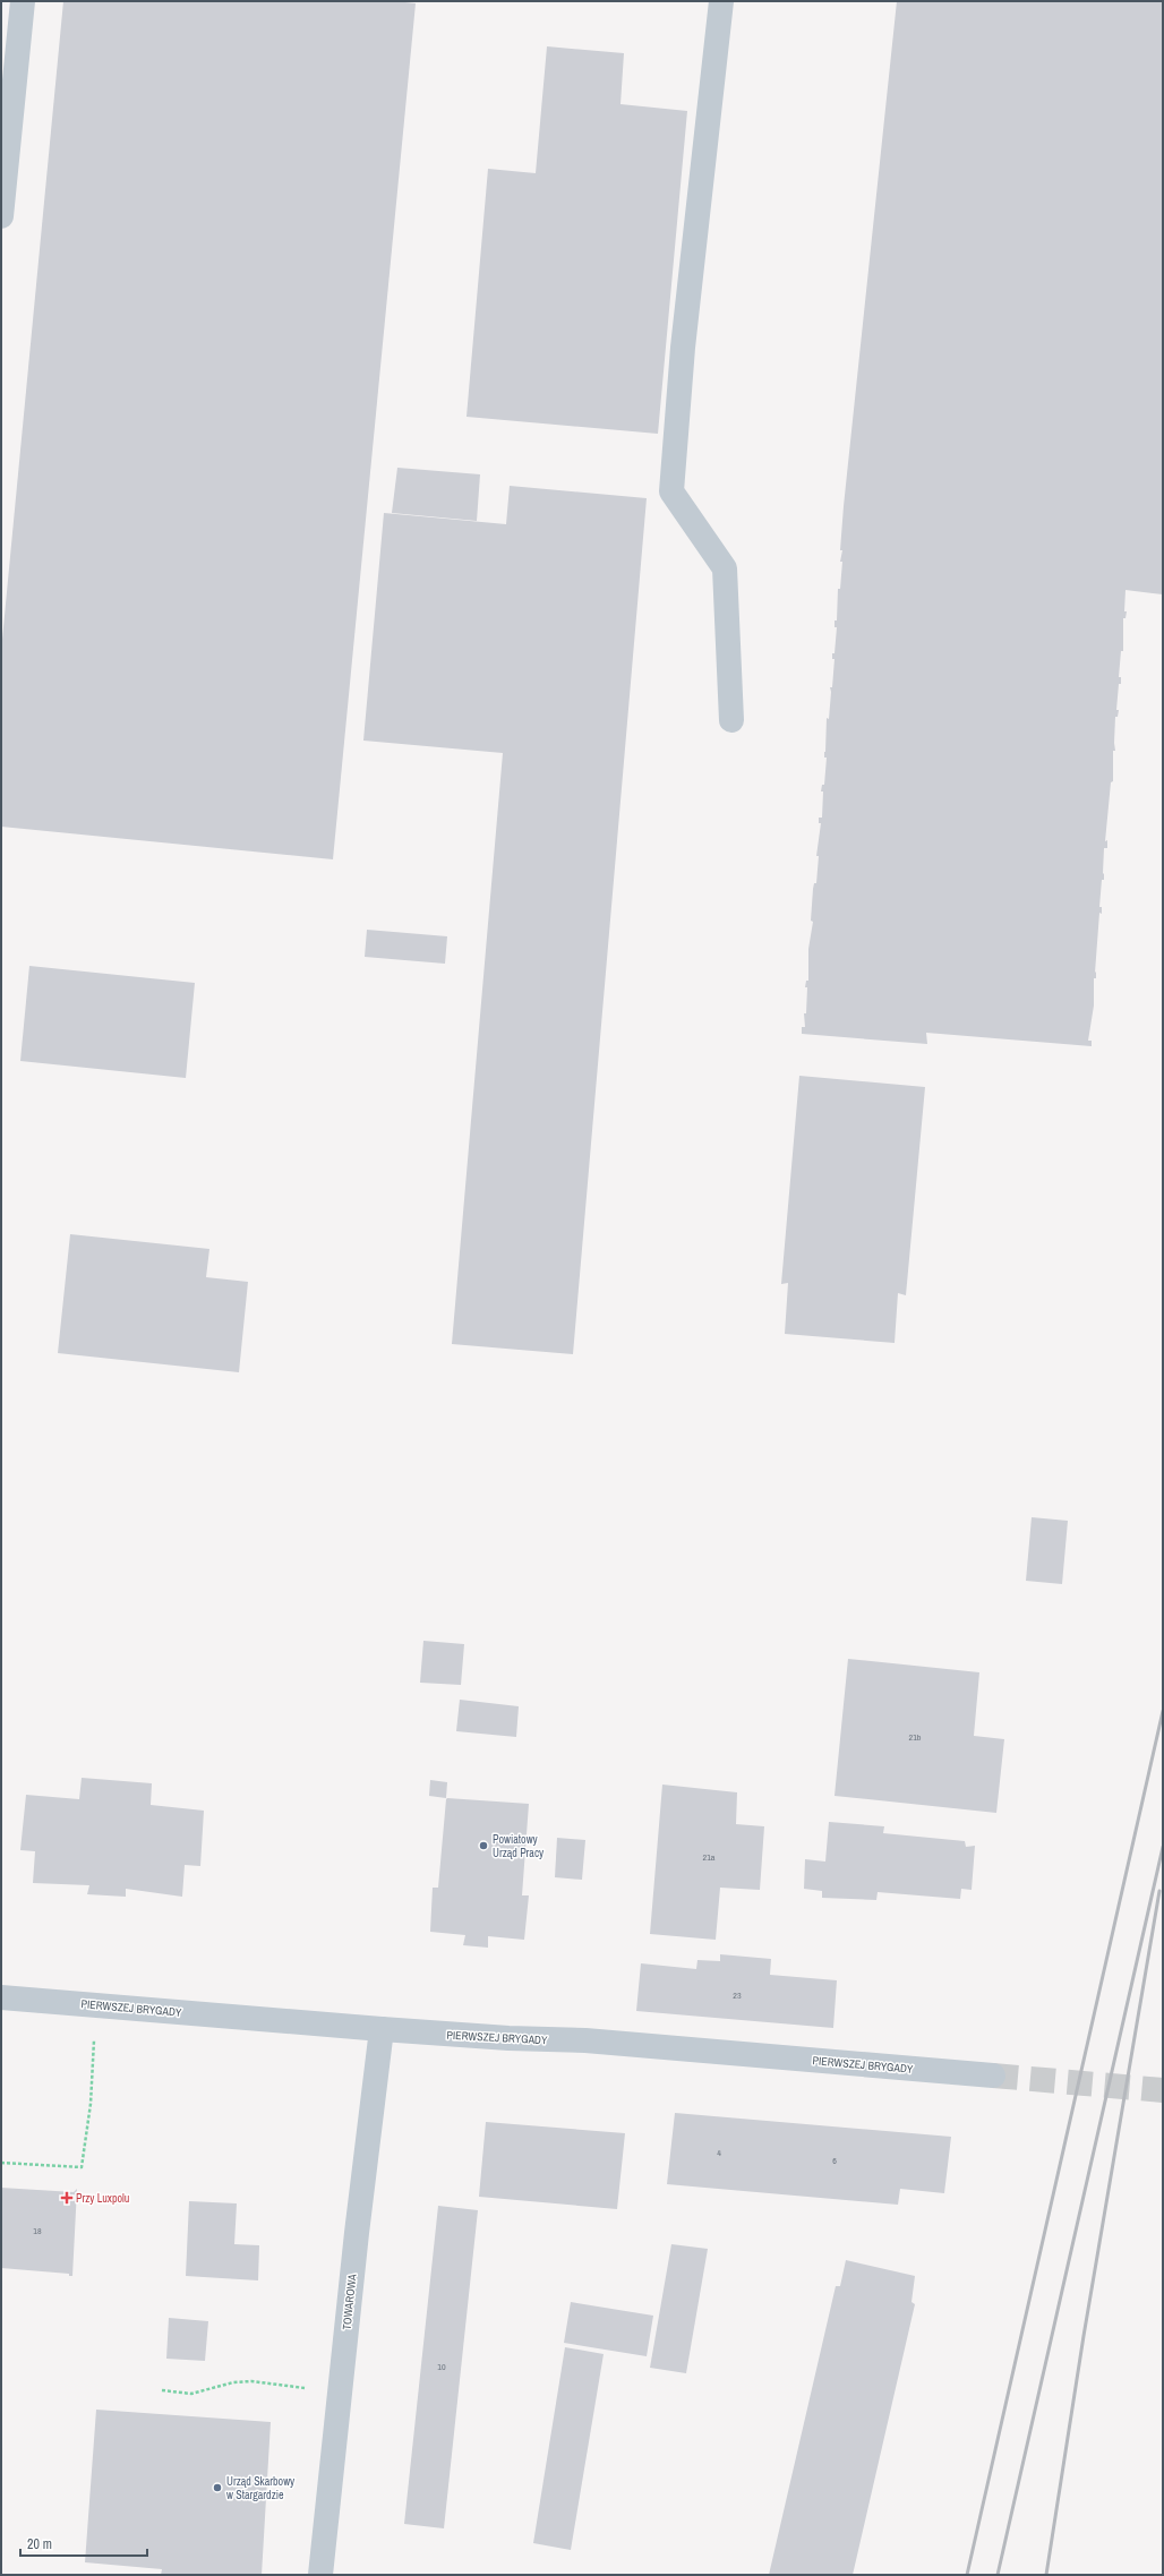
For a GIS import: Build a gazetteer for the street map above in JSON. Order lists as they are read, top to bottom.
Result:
{
  "streets": {
    "street": ["PIERWSZEJ BRYGADY", "TOWAROWA"]
  },
  "crossings": [
    ["PIERWSZEJ BRYGADY", "TOWAROWA"]
  ],
  "places": {
    "other": ["Powiatowy Urząd Pracy", "Urząd Skarbowy w Stargardzie"],
    "health": ["Przy Luxpolu"]
  },
  "house_numbers": [
    "21b",
    "21a",
    "23",
    "4",
    "6",
    "18",
    "10"
  ],
  "scale_bar": "20 m"
}
